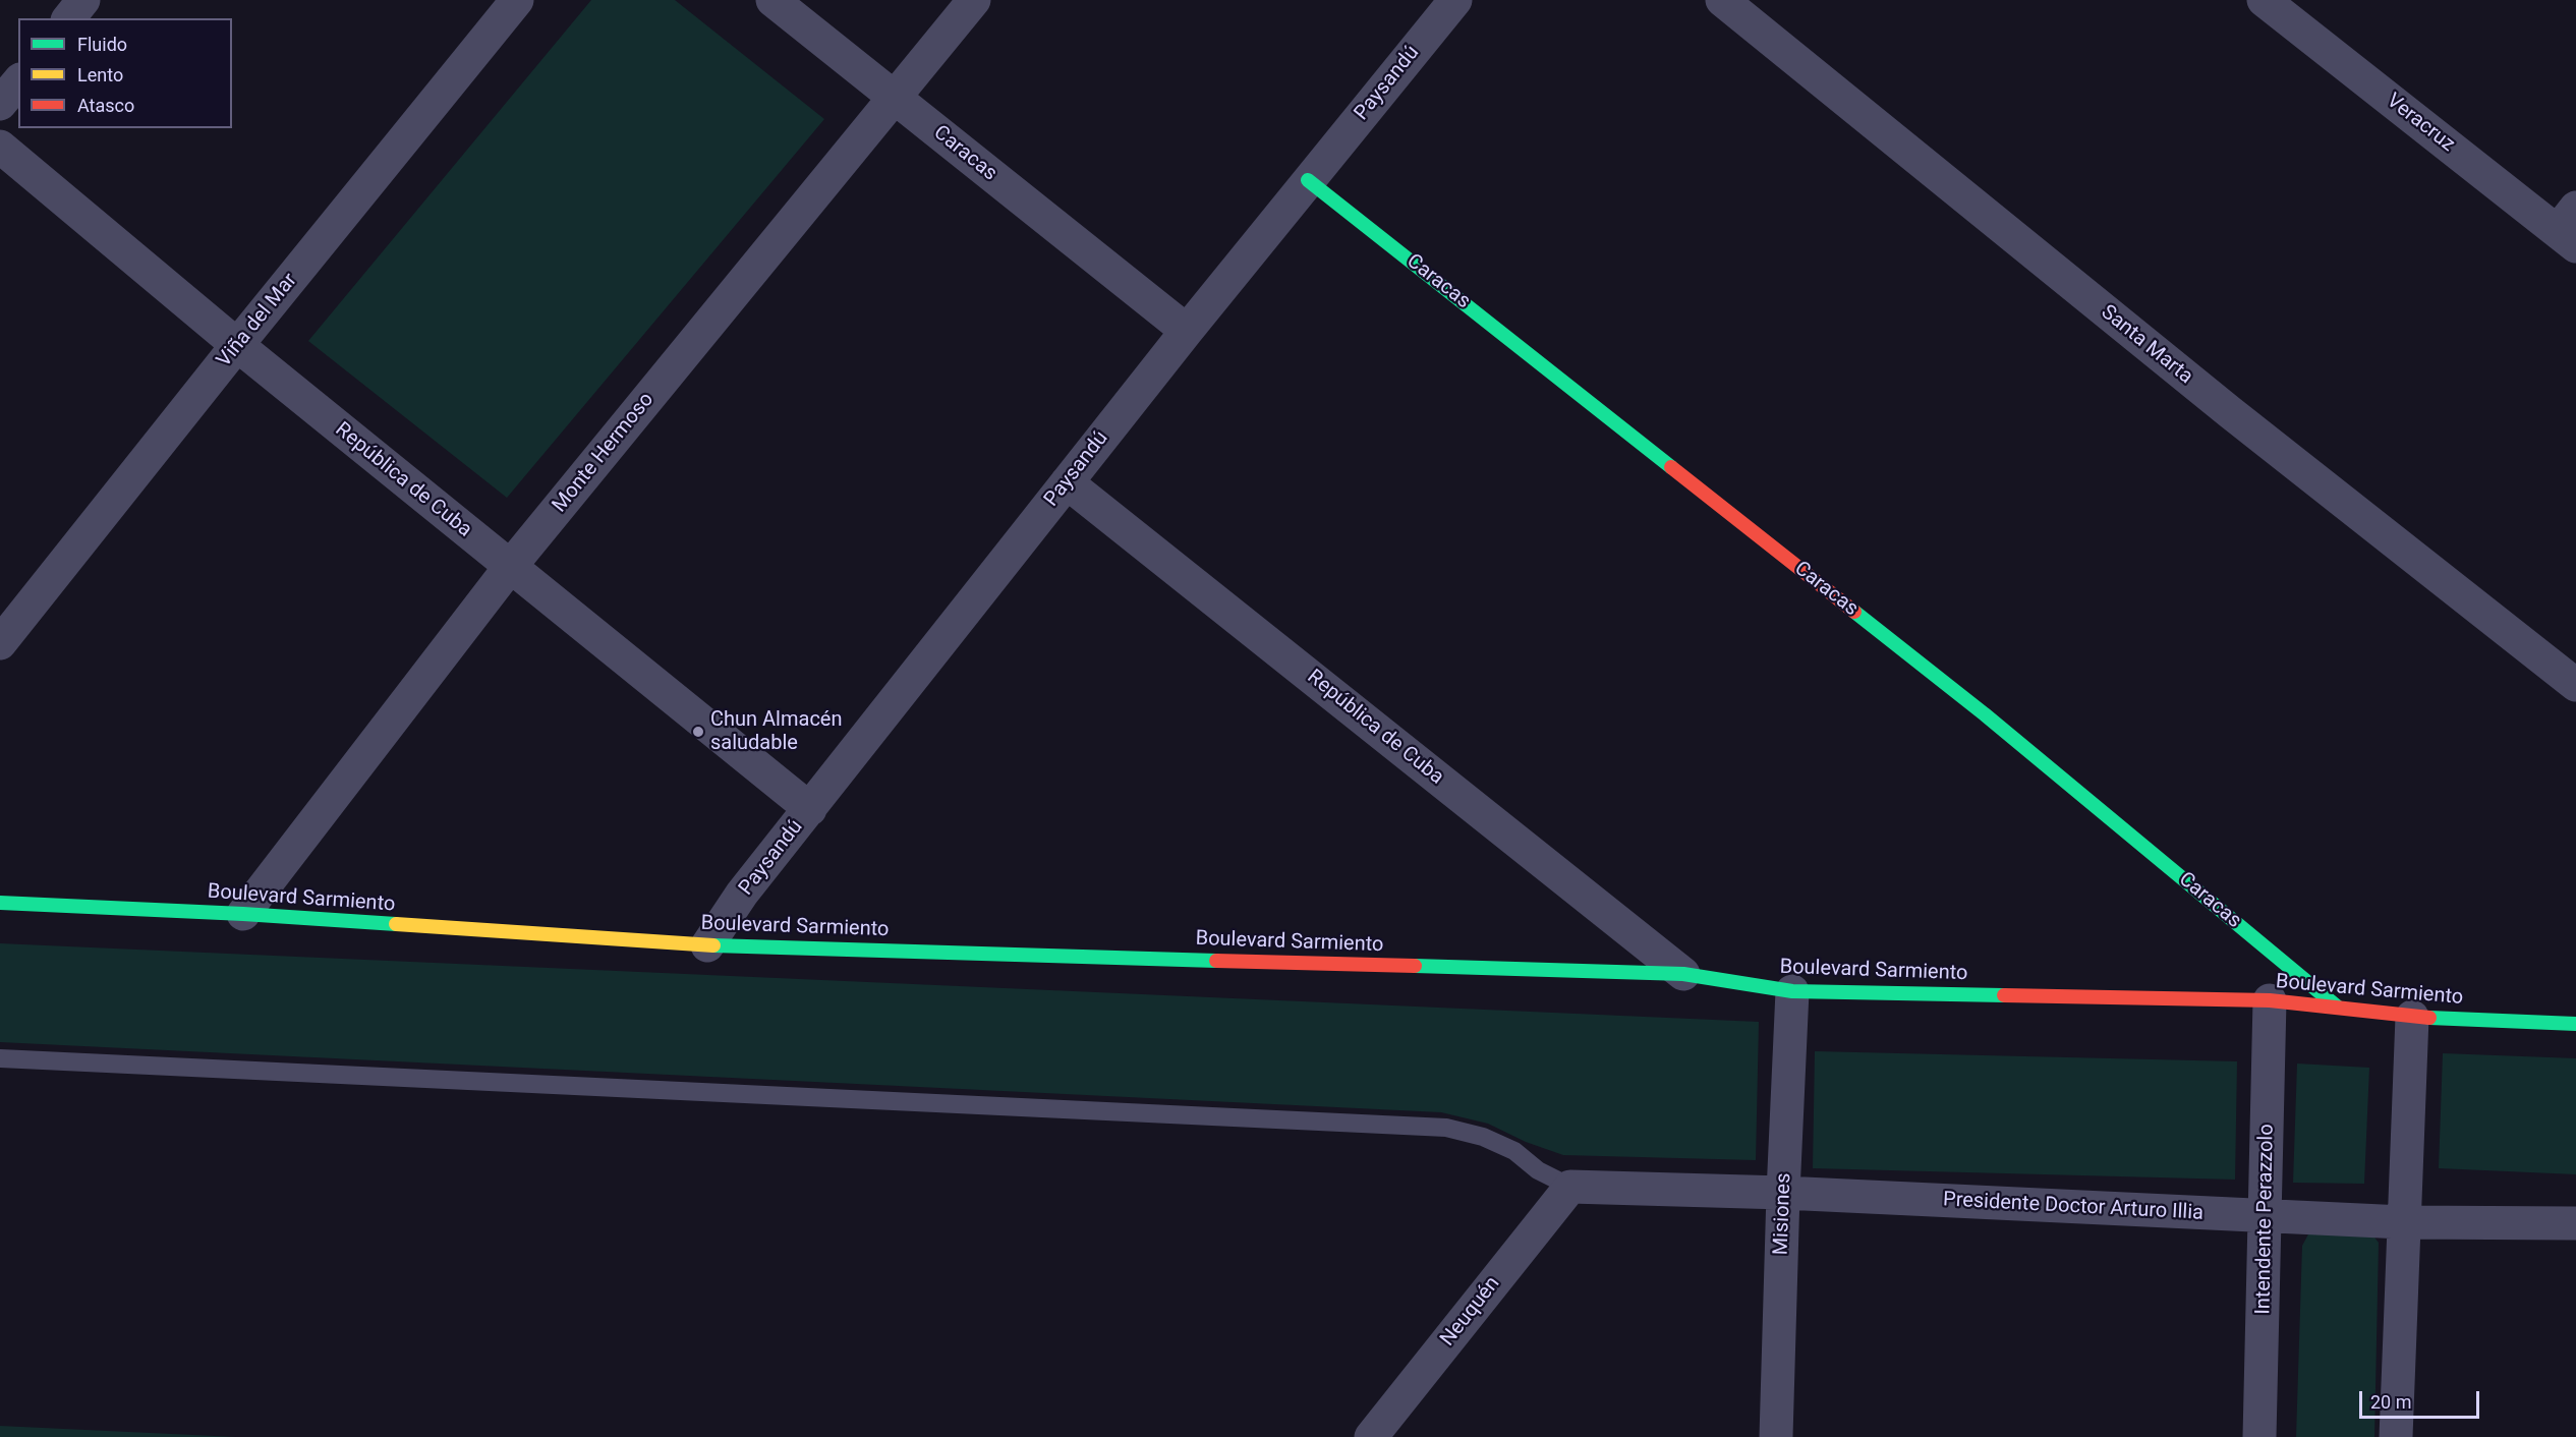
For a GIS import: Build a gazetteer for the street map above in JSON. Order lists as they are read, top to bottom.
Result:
{
  "streets": {
    "street": [
      "Paysandú",
      "Veracruz",
      "Caracas",
      "Viña del Mar",
      "Santa Marta",
      "Monte Hermoso",
      "República de Cuba",
      "Boulevard Sarmiento",
      "Presidente Doctor Arturo Illia",
      "Misiones",
      "Intendente Perazzolo",
      "Neuquén"
    ]
  },
  "crossings": [
    ["Paysandú", "Caracas"],
    ["Paysandú", "República de Cuba"],
    ["Paysandú", "Boulevard Sarmiento"],
    ["Caracas", "Monte Hermoso"],
    ["Caracas", "Boulevard Sarmiento"],
    ["Viña del Mar", "República de Cuba"],
    ["Monte Hermoso", "República de Cuba"],
    ["Monte Hermoso", "Boulevard Sarmiento"],
    ["República de Cuba", "Boulevard Sarmiento"],
    ["Boulevard Sarmiento", "Misiones"],
    ["Boulevard Sarmiento", "Intendente Perazzolo"],
    ["Presidente Doctor Arturo Illia", "Misiones"],
    ["Presidente Doctor Arturo Illia", "Intendente Perazzolo"],
    ["Presidente Doctor Arturo Illia", "Neuquén"]
  ],
  "places": ["Chun Almacén saludable"],
  "legend": ["Fluido", "Lento", "Atasco"],
  "scale_bar": "20 m"
}
